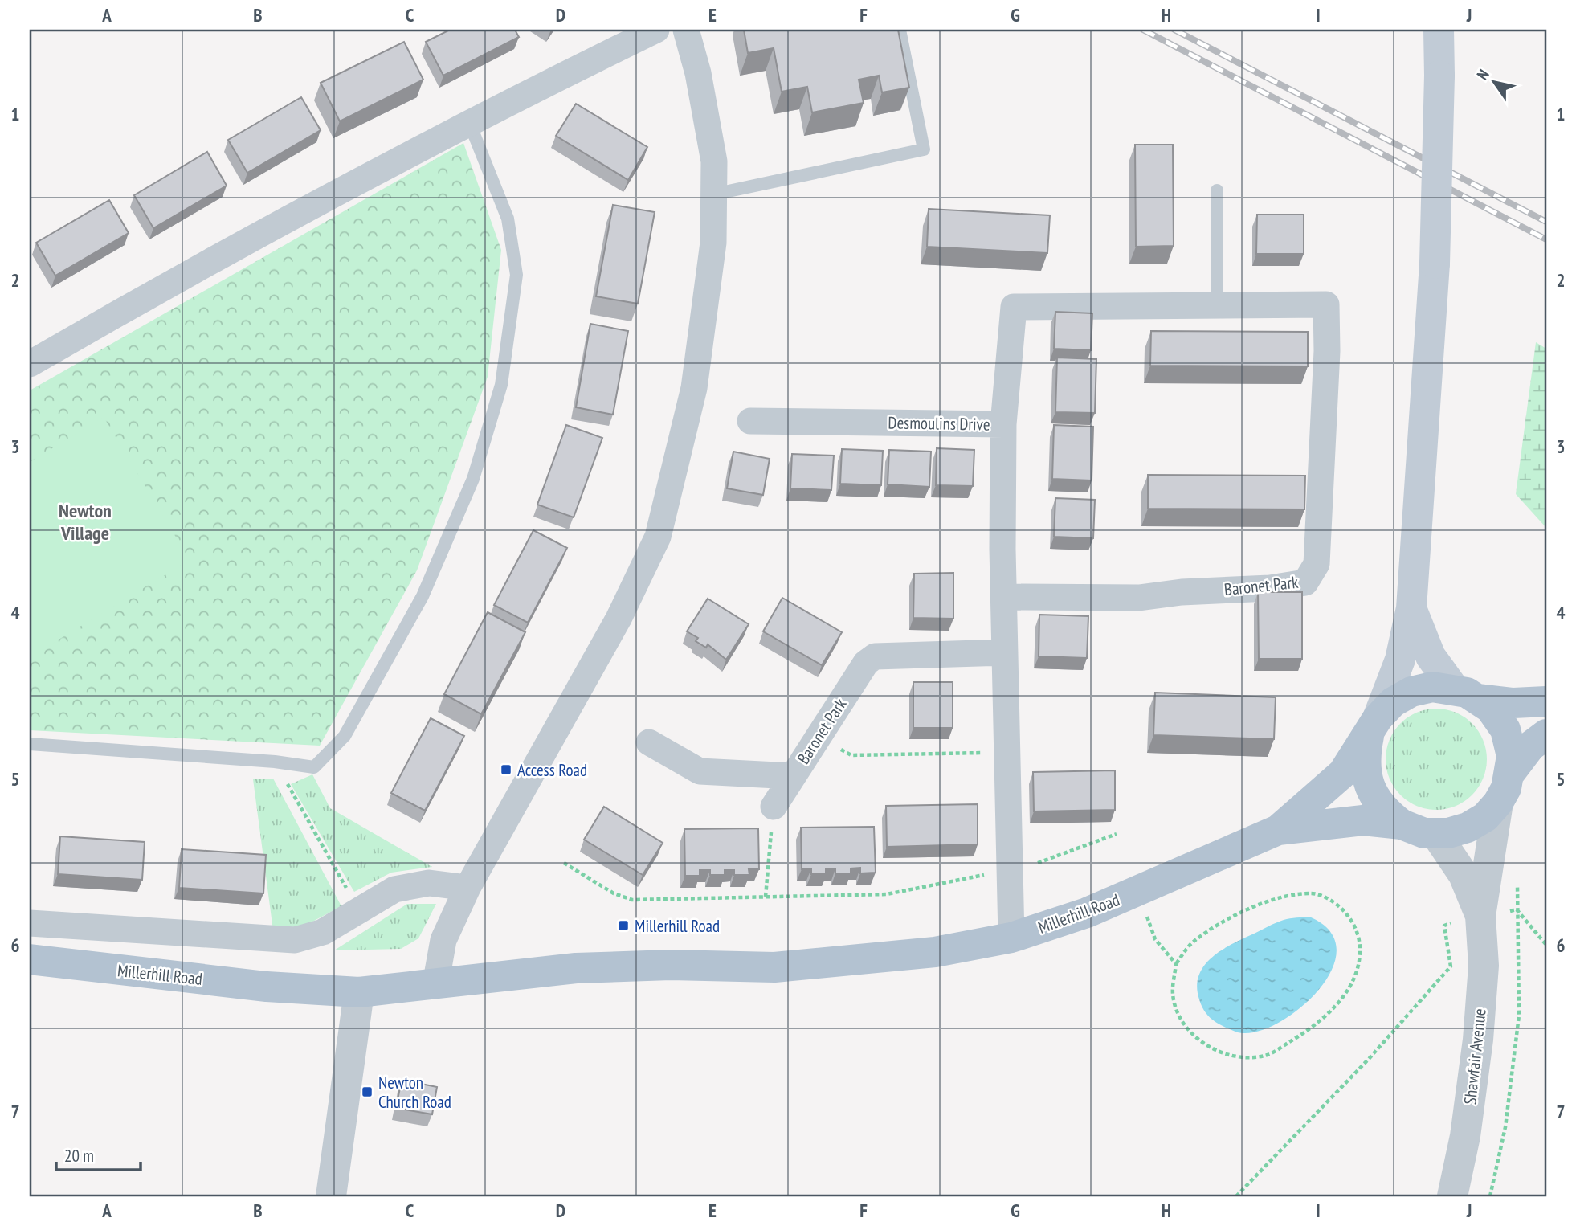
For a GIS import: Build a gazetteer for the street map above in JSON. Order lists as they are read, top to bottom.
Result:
{
  "streets": {
    "main road": ["Millerhill Road"],
    "street": ["Desmoulins Drive", "Baronet Park", "Shawfair Avenue"]
  },
  "crossings": [
    ["Desmoulins Drive", "Baronet Park"],
    ["Millerhill Road", "Shawfair Avenue"]
  ],
  "districts": ["Newton Village"],
  "places": {
    "transit": ["Access Road", "Millerhill Road", "Newton Church Road"]
  },
  "scale_bar": "20 m",
  "north": "top left",
  "grid": {
    "columns": [
      "A",
      "B",
      "C",
      "D",
      "E",
      "F",
      "G",
      "H",
      "I",
      "J"
    ],
    "rows": [
      "1",
      "2",
      "3",
      "4",
      "5",
      "6",
      "7"
    ]
  }
}
